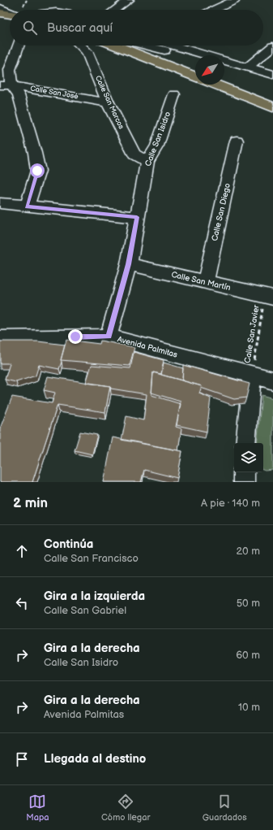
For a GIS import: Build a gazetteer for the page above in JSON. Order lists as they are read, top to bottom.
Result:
{
  "streets": {
    "street": [
      "Calle San José",
      "Calle San Marcos",
      "Calle San Isidro",
      "Calle San Diego",
      "Calle San Martín",
      "Avenida Palmitas"
    ],
    "path": ["Calle San Javier"]
  },
  "crossings": [
    ["Calle San José", "Calle San Marcos"],
    ["Calle San Marcos", "Calle San Isidro"],
    ["Calle San Isidro", "Calle San Martín"],
    ["Calle San Isidro", "Avenida Palmitas"],
    ["Calle San Diego", "Calle San Martín"],
    ["Calle San Martín", "Calle San Javier"],
    ["Calle San Javier", "Avenida Palmitas"]
  ],
  "north": "bottom left",
  "page": {
    "search": "Buscar aquí",
    "heading": ["2 min", "A pie · 140 m"],
    "list": [
      ["Continúa", "Calle San Francisco", "20 m"],
      ["Gira a la izquierda", "Calle San Gabriel", "50 m"],
      ["Gira a la derecha", "Calle San Isidro", "60 m"],
      ["Gira a la derecha", "Avenida Palmitas", "10 m"],
      "Llegada al destino"
    ],
    "nav": ["Mapa", "Cómo llegar", "Guardados"]
  }
}
